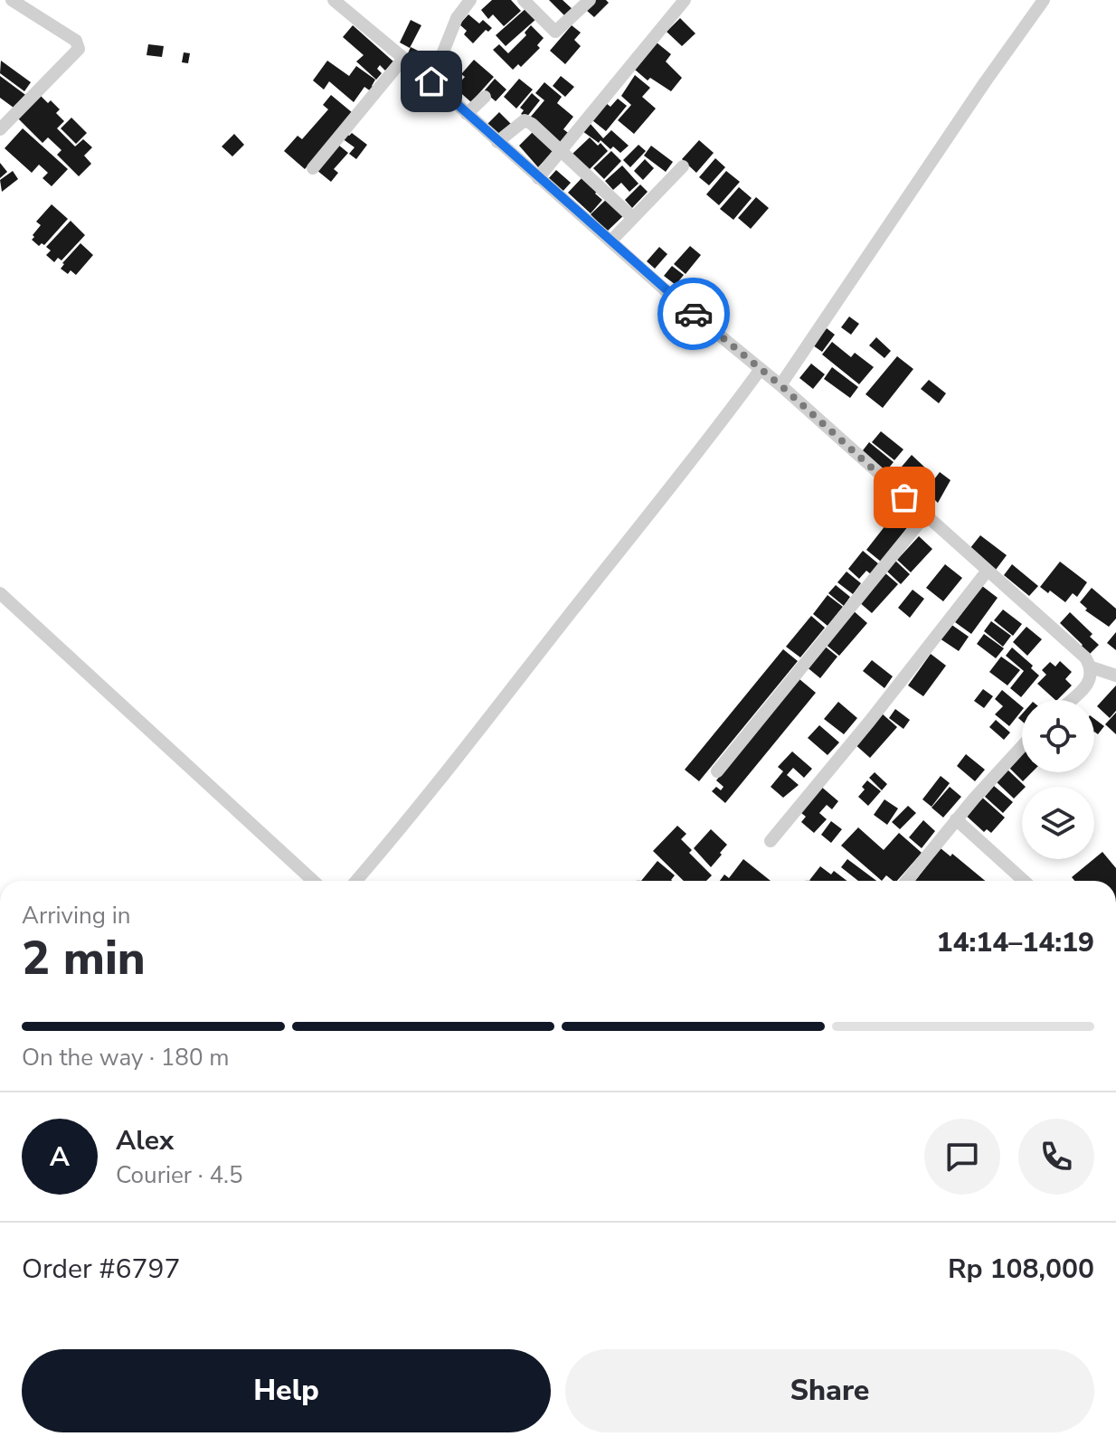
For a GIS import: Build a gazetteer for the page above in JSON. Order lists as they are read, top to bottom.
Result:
{
  "page": {
    "heading": ["2 min", "Arriving in", "14:14–14:19"],
    "panel": [
      "Alex",
      "Courier · 4.5",
      "Order #6797",
      "Rp 108,000"
    ],
    "bar": "On the way · 180 m",
    "round": "A",
    "buttons": ["Help", "Share"]
  }
}
